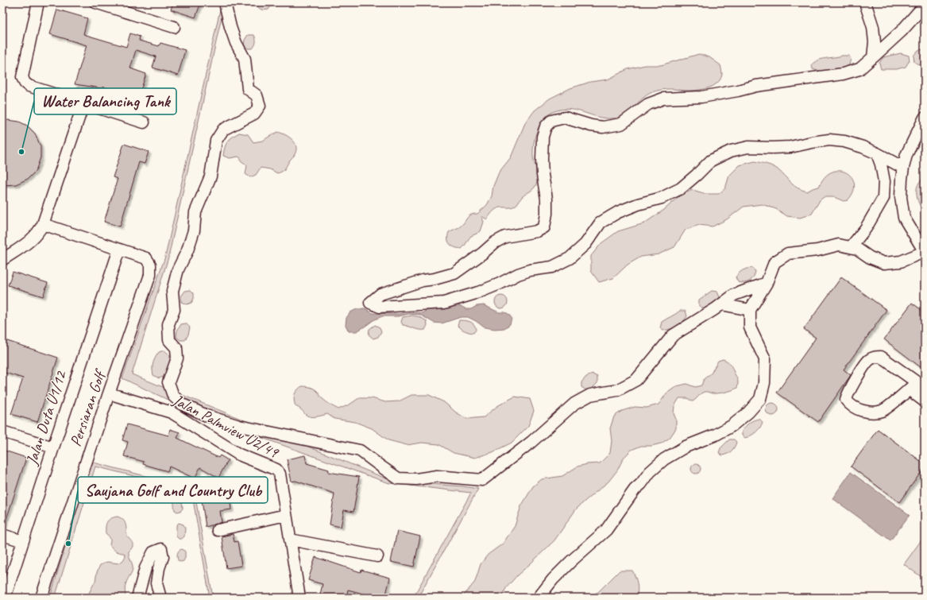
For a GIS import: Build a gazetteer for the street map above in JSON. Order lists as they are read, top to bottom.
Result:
{
  "streets": {
    "street": ["Persiaran Golf", "Jalan Duta U1/12", "Jalan Palmview U2/49"]
  },
  "crossings": [
    ["Persiaran Golf", "Jalan Duta U1/12"],
    ["Persiaran Golf", "Jalan Palmview U2/49"]
  ],
  "places": ["Water Balancing Tank", "Saujana Golf and Country Club"]
}
